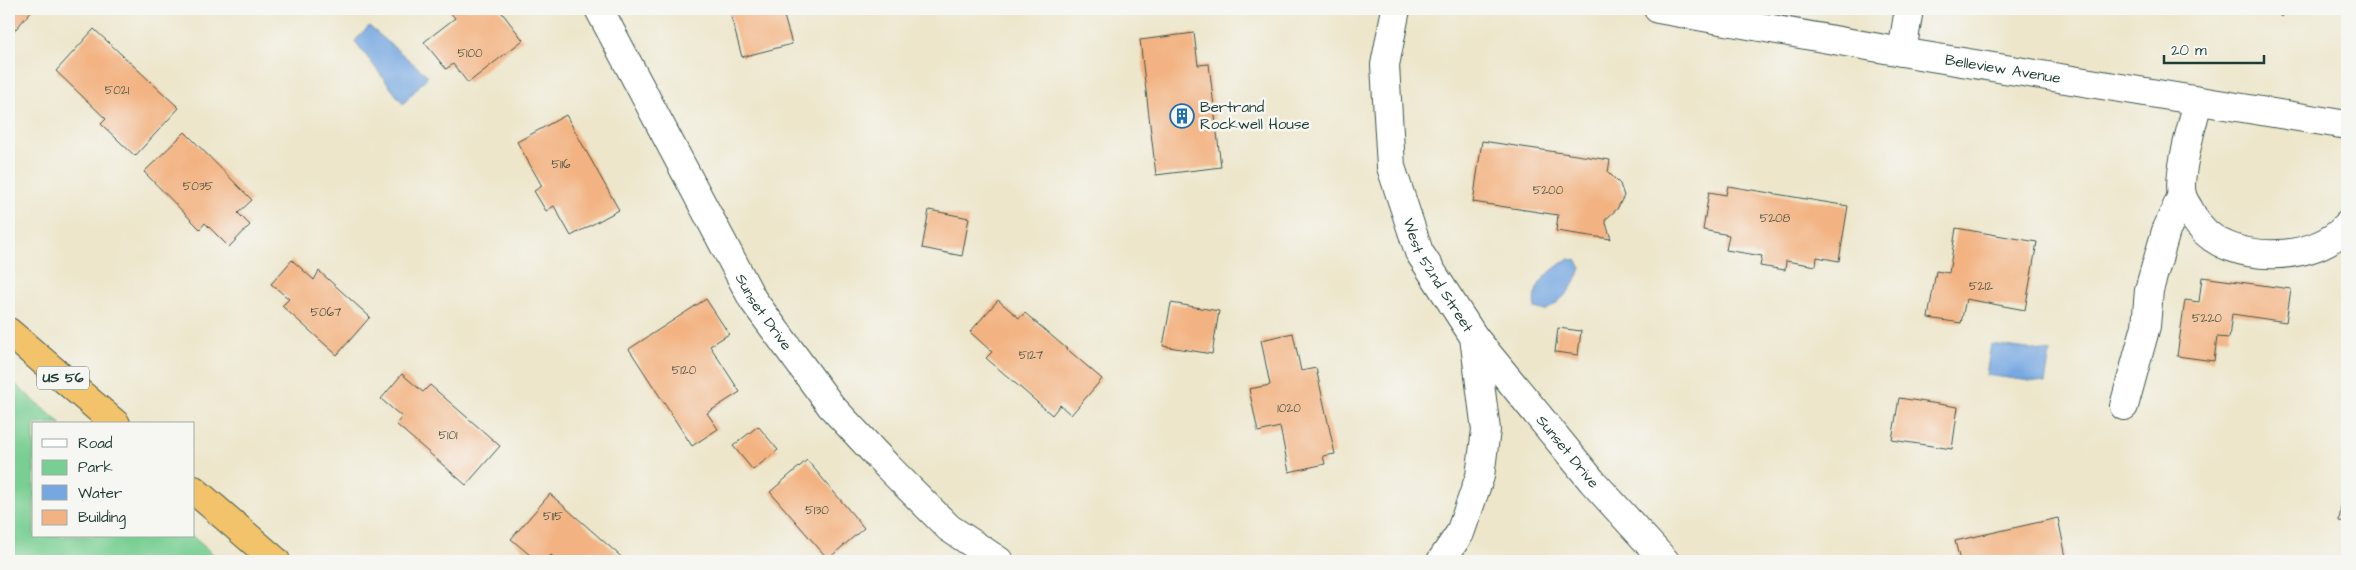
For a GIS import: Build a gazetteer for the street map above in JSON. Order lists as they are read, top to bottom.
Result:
{
  "streets": {
    "highway": ["US 56"],
    "street": ["Belleview Avenue", "West 52nd Street", "Sunset Drive"]
  },
  "crossings": [
    ["West 52nd Street", "Sunset Drive"]
  ],
  "places": {
    "building": ["Bertrand Rockwell House"]
  },
  "house_numbers": [
    "5100",
    "5021",
    "5116",
    "5035",
    "5200",
    "5208",
    "5212",
    "5067",
    "5220",
    "5127",
    "5120",
    "1020",
    "5101",
    "5130",
    "5115"
  ],
  "legend": [
    "Road",
    "Park",
    "Water",
    "Building"
  ],
  "scale_bar": "20 m"
}
